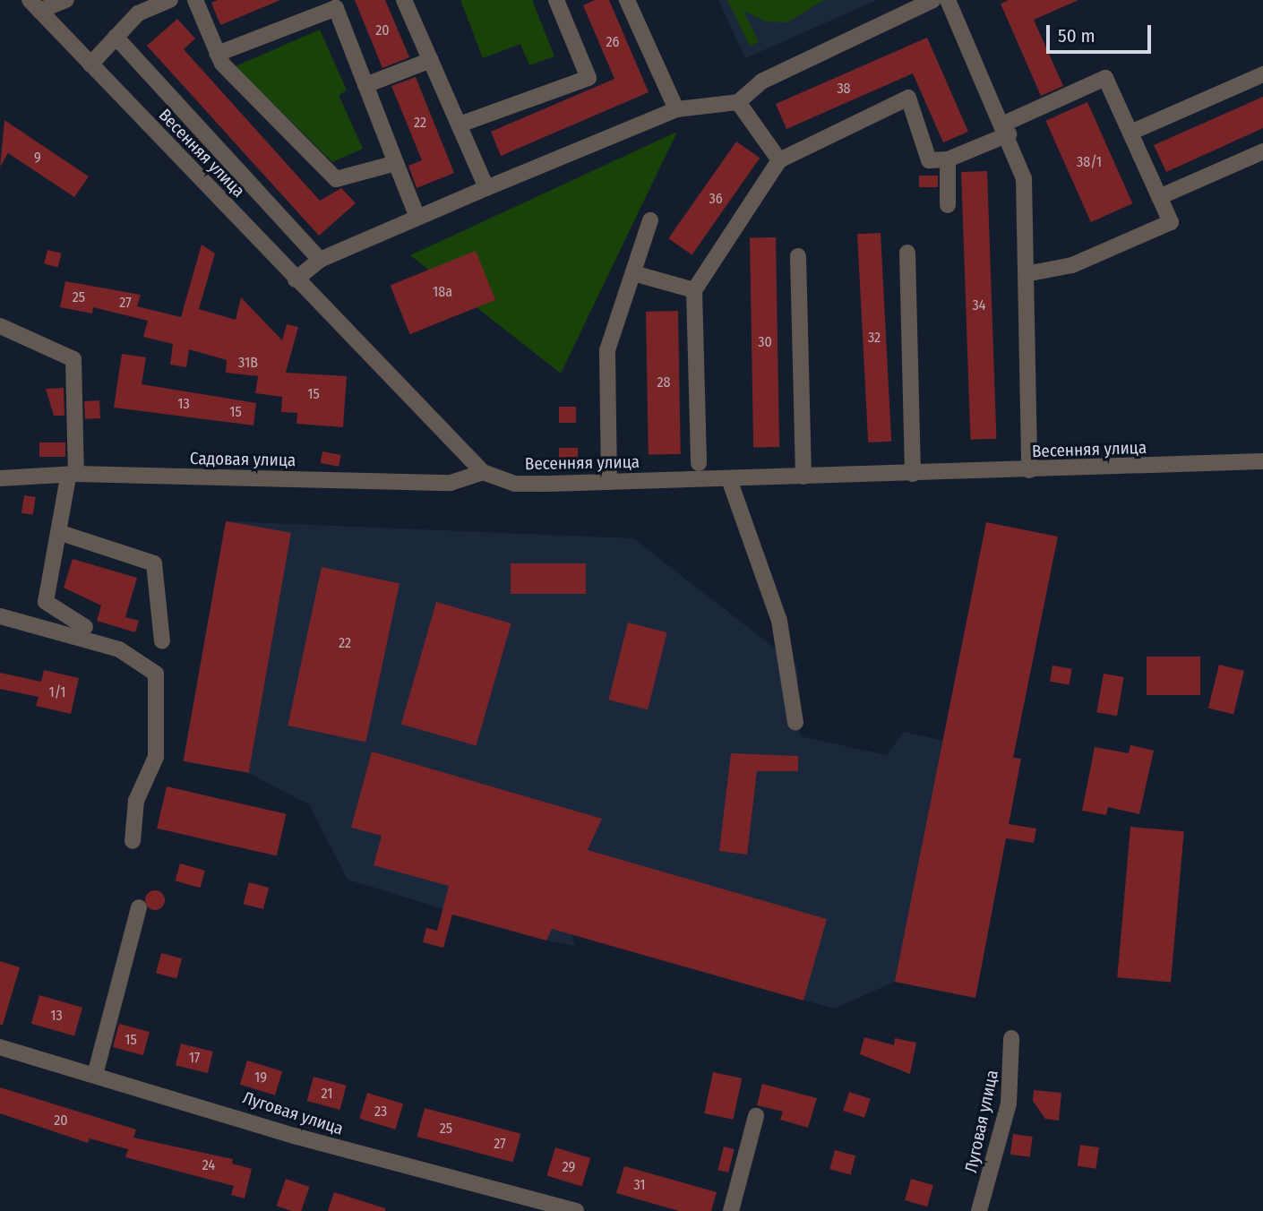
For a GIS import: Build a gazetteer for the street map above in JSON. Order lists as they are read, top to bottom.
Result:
{
  "streets": {
    "street": ["Весенняя улица", "Садовая улица", "Луговая улица"]
  },
  "crossings": [
    ["Весенняя улица", "Садовая улица"]
  ],
  "house_numbers": [
    "20",
    "26",
    "38",
    "22",
    "9",
    "38/1",
    "36",
    "18а",
    "25",
    "27",
    "34",
    "32",
    "30",
    "31В",
    "28",
    "15",
    "13",
    "15",
    "22",
    "1/1",
    "13",
    "15",
    "17",
    "19",
    "21",
    "23",
    "20",
    "25",
    "27",
    "24",
    "29",
    "31"
  ],
  "scale_bar": "50 m"
}
